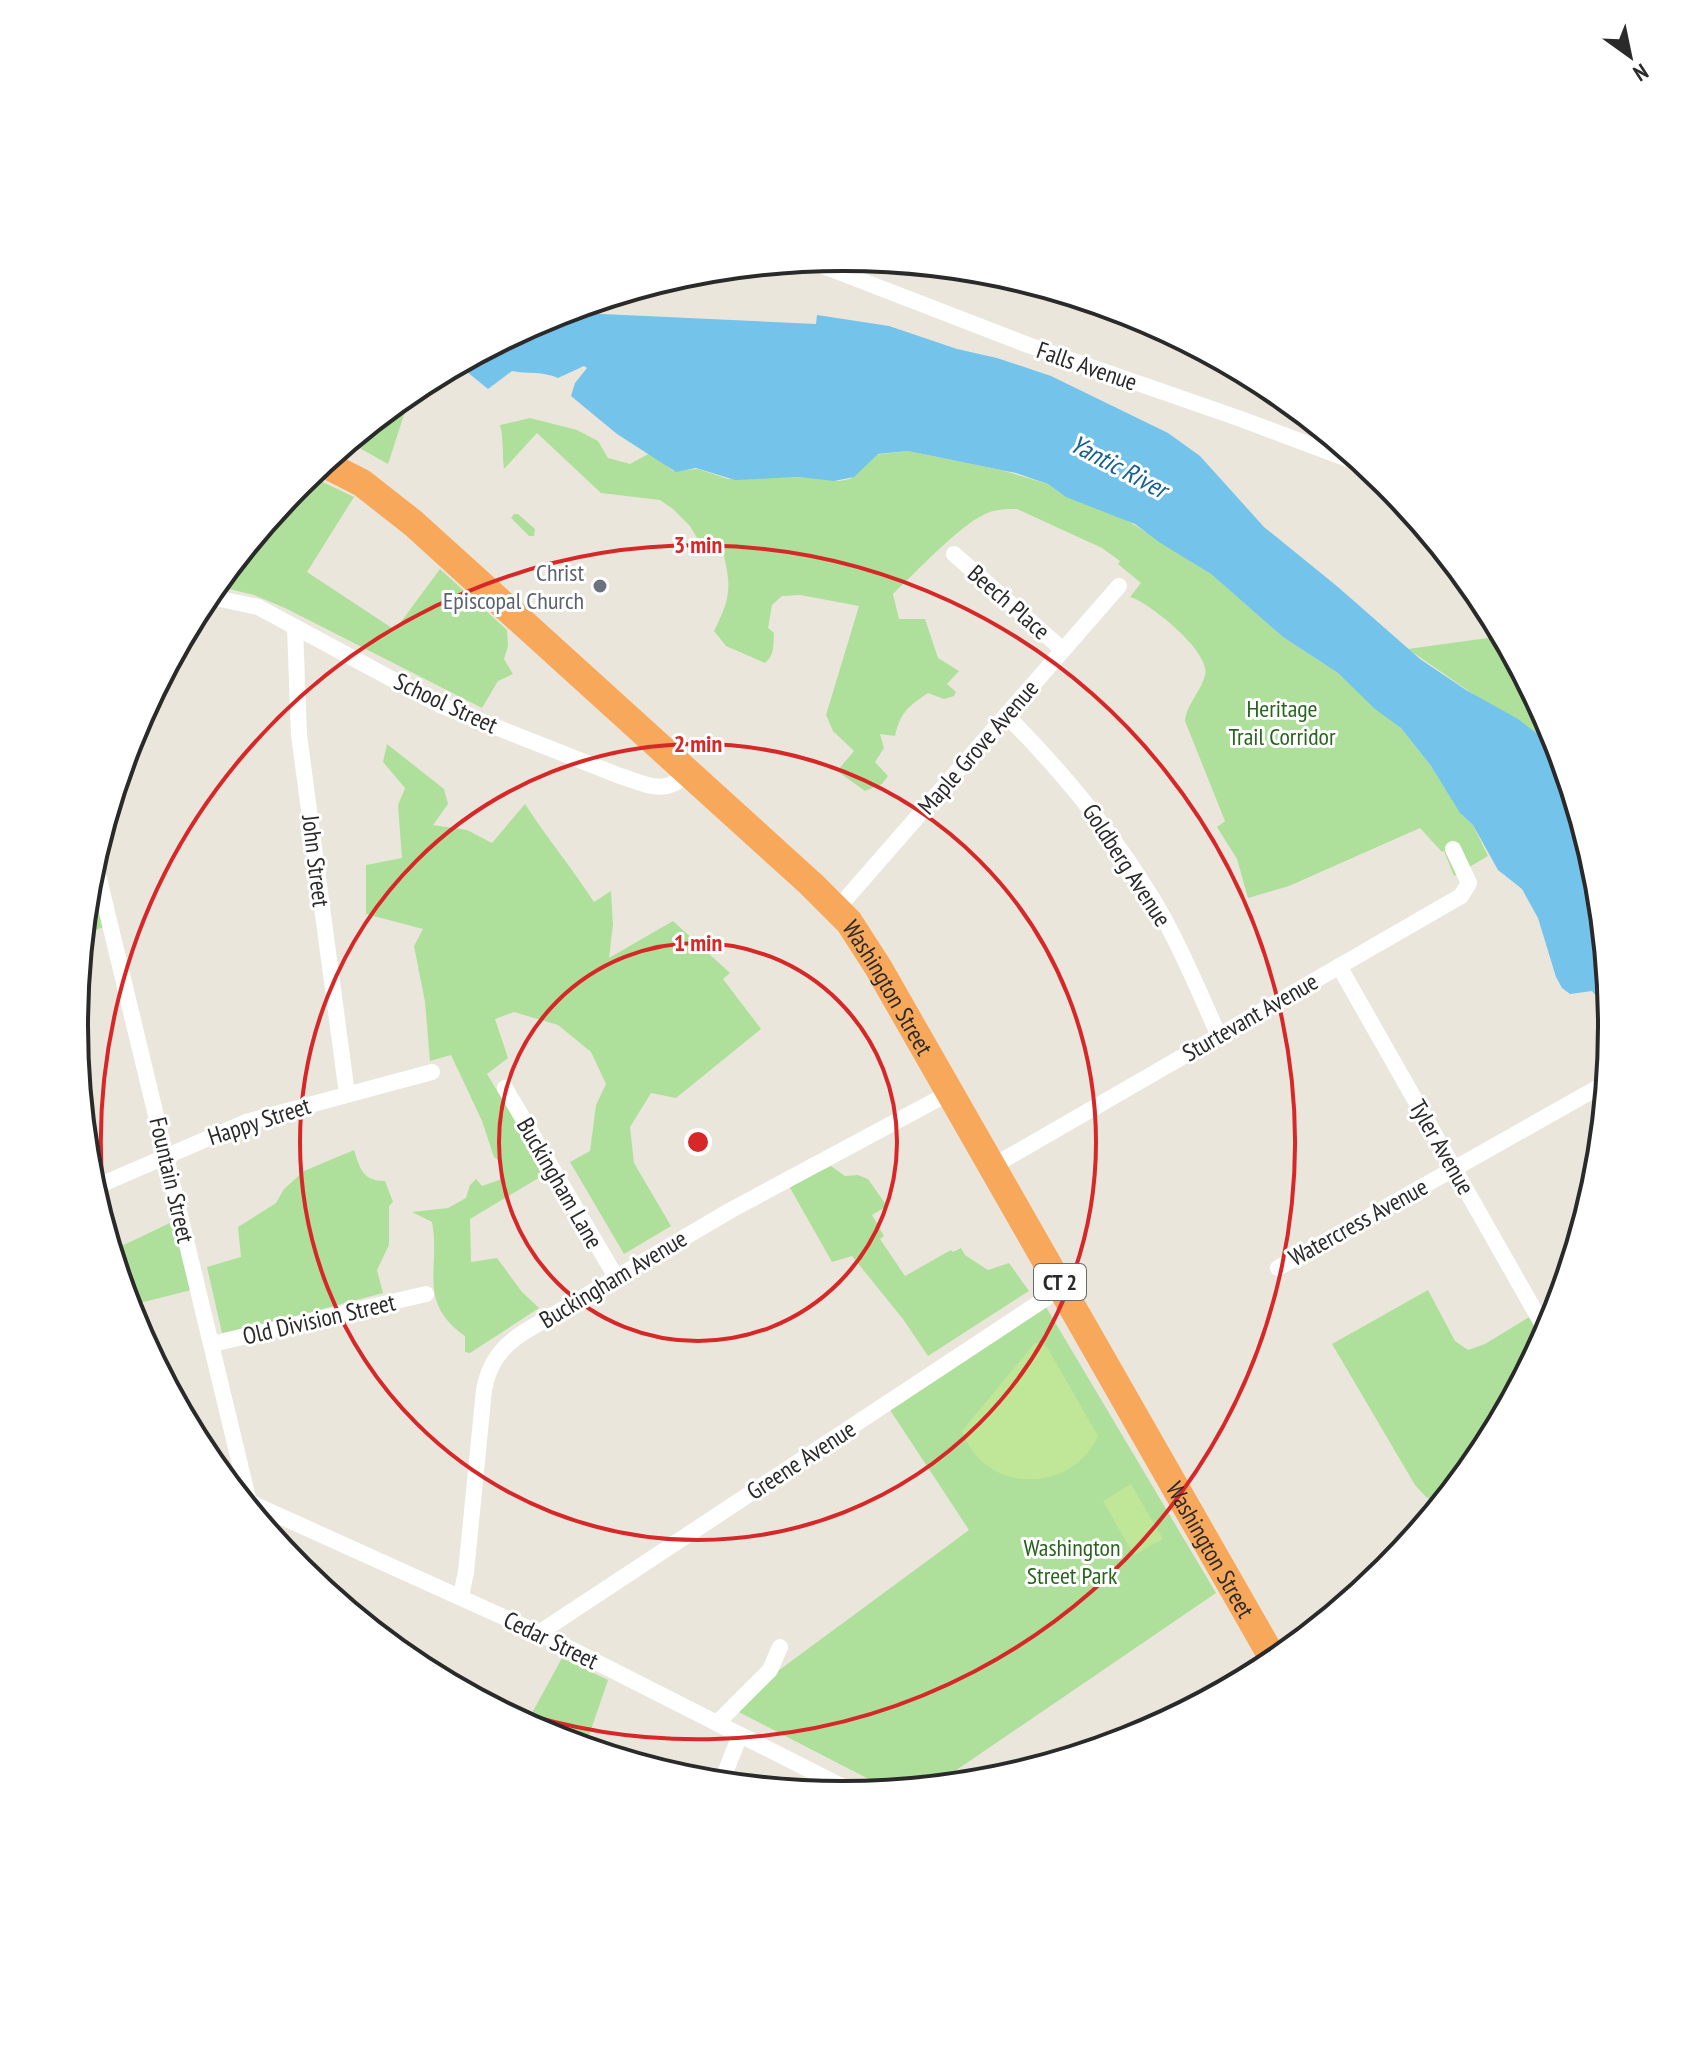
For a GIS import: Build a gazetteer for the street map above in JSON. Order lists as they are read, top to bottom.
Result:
{
  "streets": {
    "highway": ["Washington Street", "CT 2"],
    "street": [
      "Falls Avenue",
      "Beech Place",
      "School Street",
      "Maple Grove Avenue",
      "John Street",
      "Goldberg Avenue",
      "Sturtevant Avenue",
      "Happy Street",
      "Tyler Avenue",
      "Fountain Street",
      "Buckingham Lane",
      "Watercress Avenue",
      "Buckingham Avenue",
      "Old Division Street",
      "Greene Avenue",
      "Cedar Street"
    ]
  },
  "crossings": [
    ["Beech Place", "Maple Grove Avenue"],
    ["School Street", "John Street"],
    ["School Street", "Washington Street"],
    ["Maple Grove Avenue", "Goldberg Avenue"],
    ["Maple Grove Avenue", "Washington Street"],
    ["John Street", "Happy Street"],
    ["Goldberg Avenue", "Sturtevant Avenue"],
    ["Washington Street", "Sturtevant Avenue"],
    ["Washington Street", "Buckingham Avenue"],
    ["Washington Street", "Greene Avenue"],
    ["Sturtevant Avenue", "Tyler Avenue"],
    ["Happy Street", "Fountain Street"],
    ["Tyler Avenue", "Watercress Avenue"],
    ["Fountain Street", "Old Division Street"],
    ["Buckingham Lane", "Buckingham Avenue"],
    ["Buckingham Avenue", "Cedar Street"],
    ["Greene Avenue", "Cedar Street"]
  ],
  "water": ["Yantic River"],
  "parks": ["Heritage Trail Corridor", "Washington Street Park"],
  "places": ["Christ Episcopal Church"],
  "north": "bottom right",
  "rings": ["3 min", "2 min", "1 min"]
}
